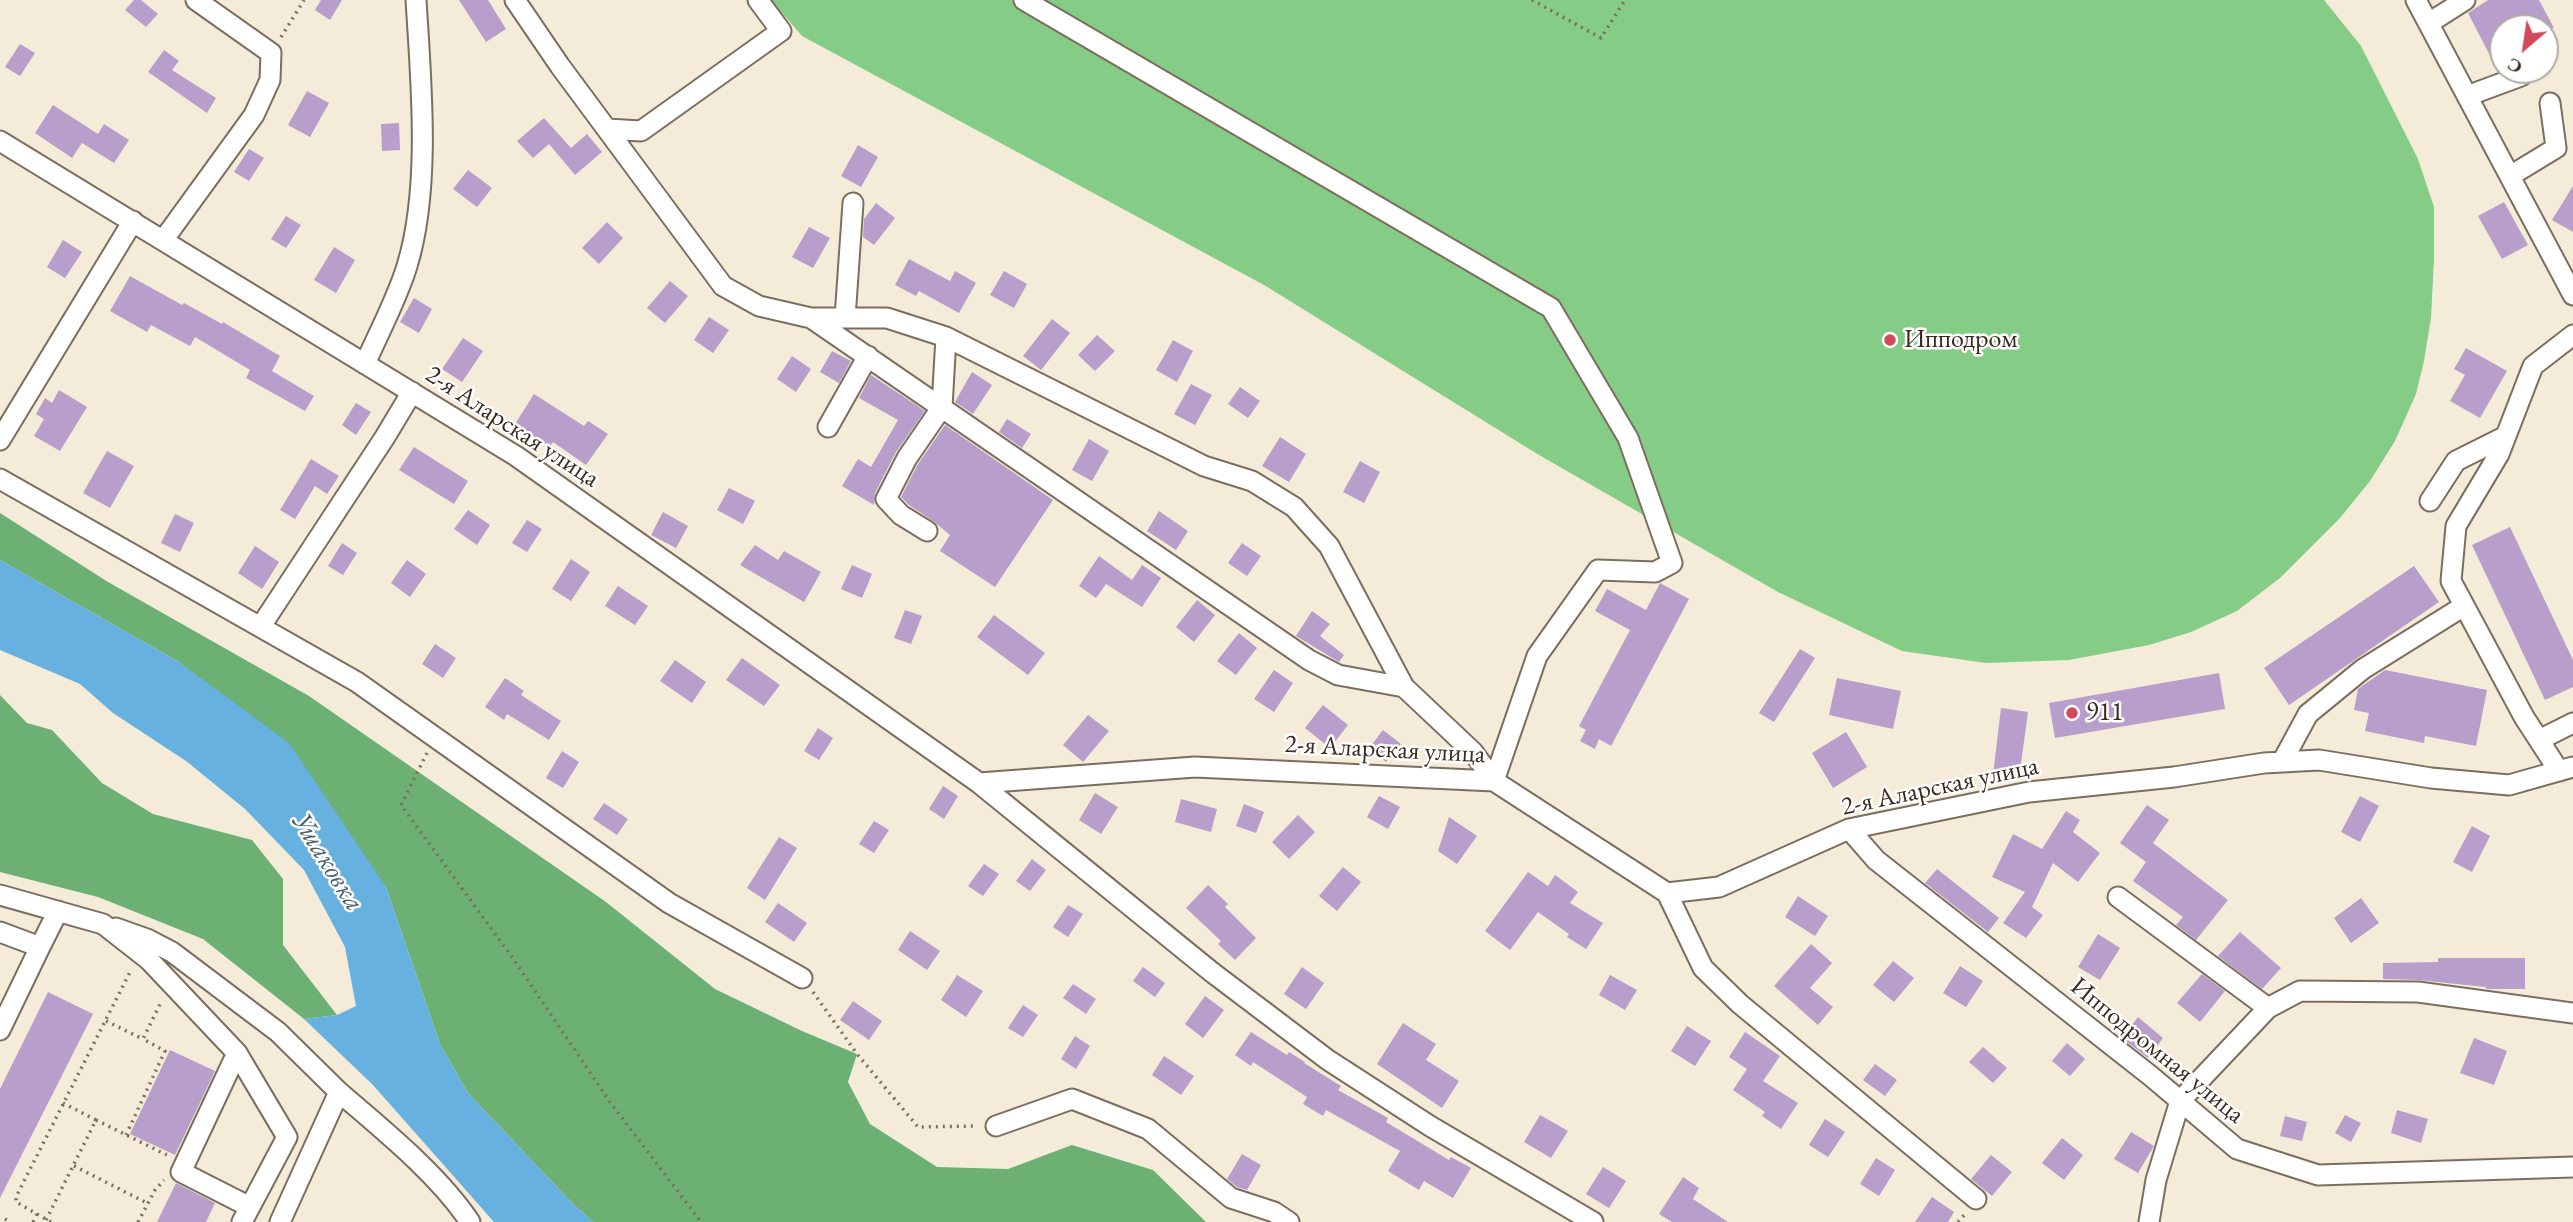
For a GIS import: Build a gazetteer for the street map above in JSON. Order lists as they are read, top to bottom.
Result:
{
  "streets": {
    "street": ["2-я Аларская улица", "Ипподромная улица"]
  },
  "crossings": [
    ["2-я Аларская улица", "Ипподромная улица"]
  ],
  "water": ["Ушаковка"],
  "places": ["Ипподром", "911"],
  "north": "bottom left"
}
